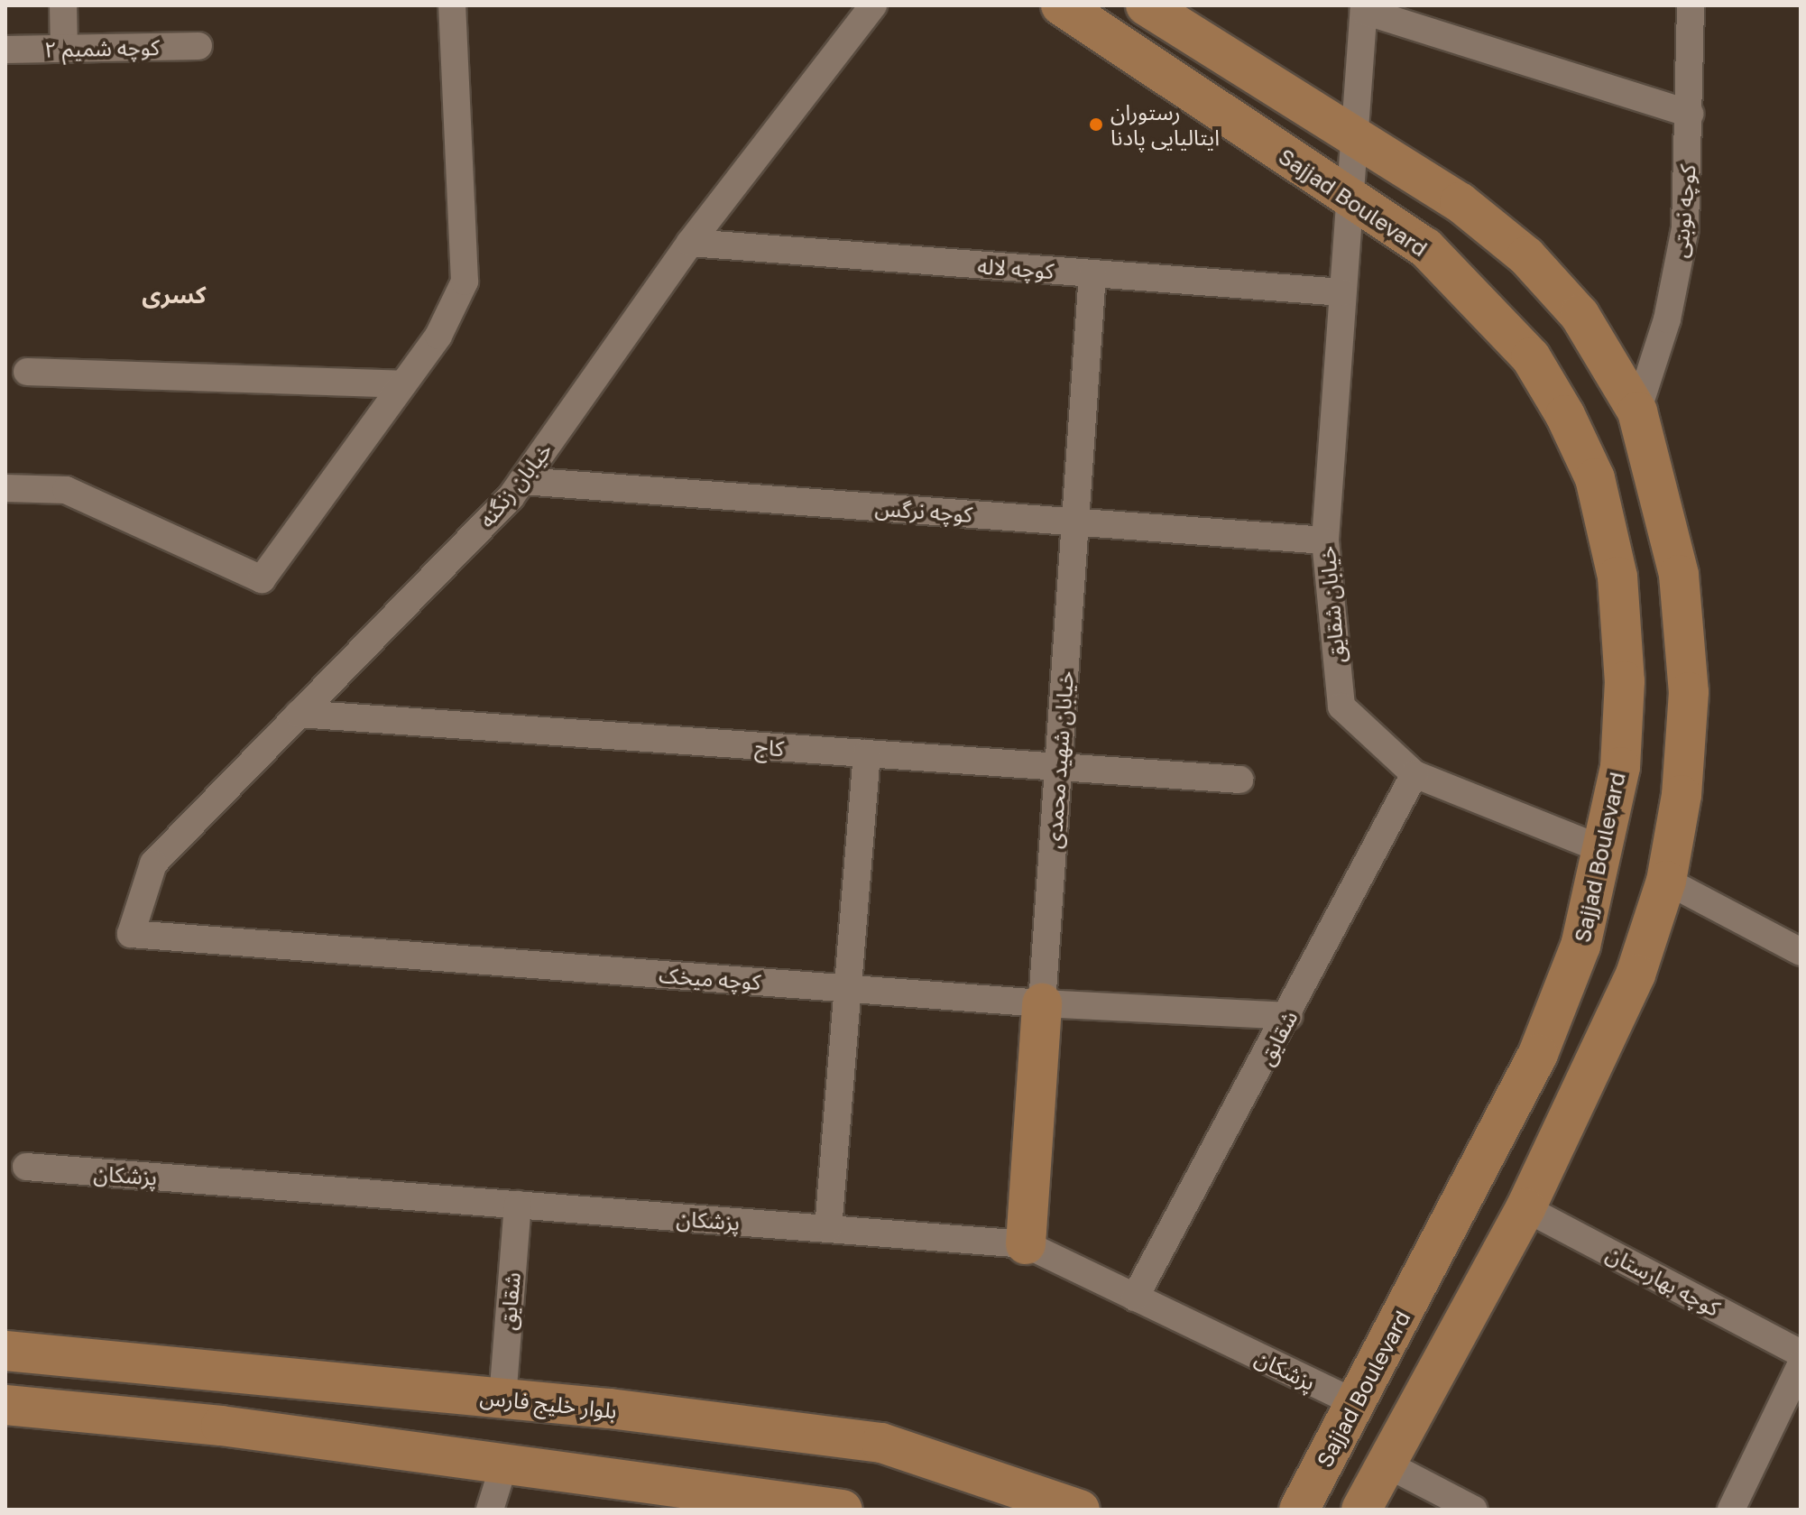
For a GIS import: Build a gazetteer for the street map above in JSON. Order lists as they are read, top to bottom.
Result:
{
  "streets": {
    "main road": ["Sajjad Boulevard", "خیابان شهید محمدی", "بلوار خلیج فارس"],
    "street": [
      "کوچه شمیم ۲",
      "کوچه نوبتی",
      "کوچه لاله",
      "خیابان زنگنه",
      "کوچه نرگس",
      "خیابان شقایق",
      "کاج",
      "کوچه میخک",
      "شقایق",
      "پزشکان",
      "کوچه بهارستان"
    ]
  },
  "crossings": [
    ["Sajjad Boulevard", "خیابان شقایق"],
    ["Sajjad Boulevard", "پزشکان"],
    ["کوچه لاله", "خیابان زنگنه"],
    ["کوچه لاله", "خیابان شقایق"],
    ["کوچه لاله", "خیابان شهید محمدی"],
    ["خیابان زنگنه", "کوچه نرگس"],
    ["خیابان زنگنه", "کاج"],
    ["خیابان زنگنه", "کوچه میخک"],
    ["کوچه نرگس", "خیابان شقایق"],
    ["کوچه نرگس", "خیابان شهید محمدی"],
    ["خیابان شقایق", "شقایق"],
    ["کاج", "خیابان شهید محمدی"],
    ["خیابان شهید محمدی", "کوچه میخک"],
    ["خیابان شهید محمدی", "پزشکان"],
    ["کوچه میخک", "شقایق"],
    ["شقایق", "پزشکان"],
    ["شقایق", "بلوار خلیج فارس"]
  ],
  "districts": ["کسری"],
  "places": ["رستوران ایتالیایی پادنا"]
}
